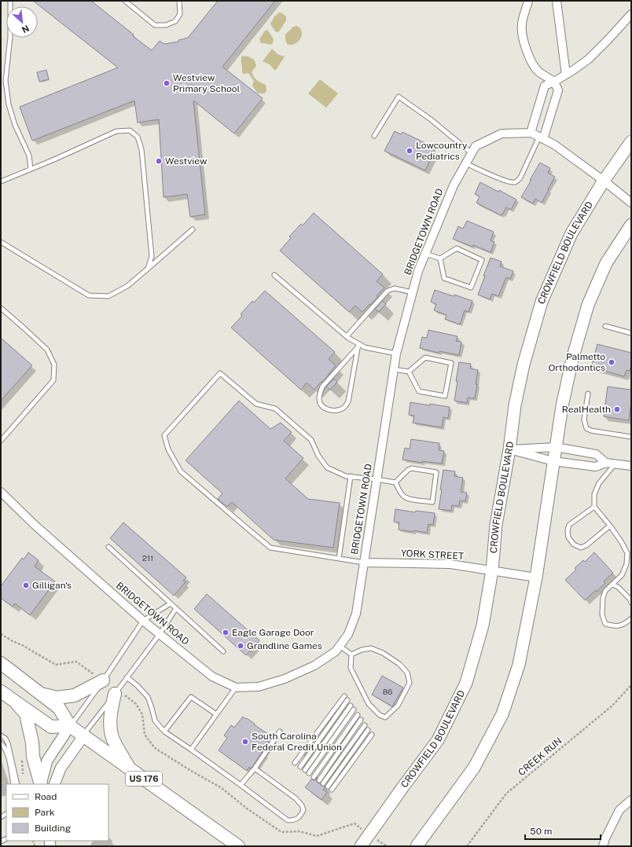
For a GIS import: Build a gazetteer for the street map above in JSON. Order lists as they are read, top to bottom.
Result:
{
  "streets": {
    "main road": ["CROWFIELD BOULEVARD", "US 176"],
    "street": ["BRIDGETOWN ROAD", "YORK STREET"],
    "path": ["CREEK RUN"]
  },
  "crossings": [
    ["BRIDGETOWN ROAD", "CROWFIELD BOULEVARD"],
    ["BRIDGETOWN ROAD", "YORK STREET"],
    ["CROWFIELD BOULEVARD", "YORK STREET"]
  ],
  "places": [
    "Westview Primary School",
    "Lowcountry Pediatrics",
    "Westview",
    "Palmetto Orthodontics",
    "RealHealth",
    "Gilligan's",
    "Eagle Garage Door",
    "Grandline Games",
    "South Carolina Federal Credit Union"
  ],
  "house_numbers": ["211", "86"],
  "legend": ["Road", "Park", "Building"],
  "scale_bar": "50 m",
  "north": "bottom right"
}
